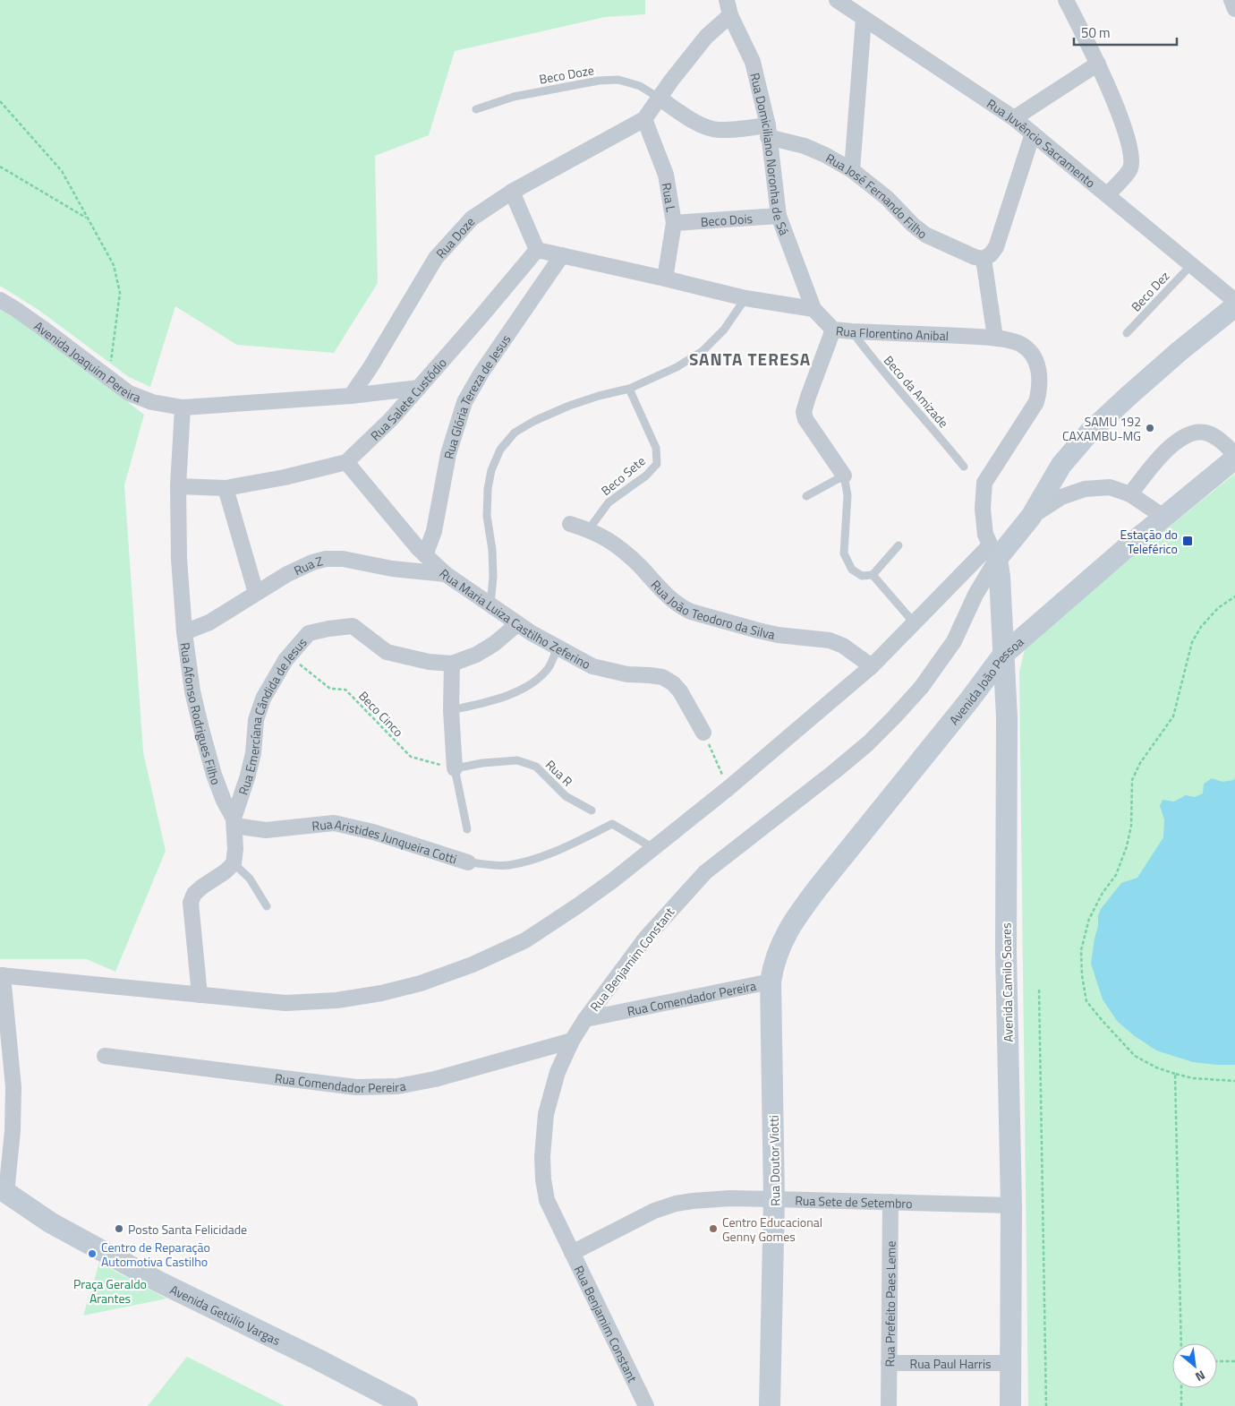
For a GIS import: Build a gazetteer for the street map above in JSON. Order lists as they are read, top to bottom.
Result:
{
  "streets": {
    "street": [
      "Rua Juvêncio Sacramento",
      "Rua Domiciliano Noronha de Sá",
      "Rua José Fernando Filho",
      "Rua L",
      "Beco Dois",
      "Rua Doze",
      "Rua Florentino Anibal",
      "Avenida Joaquim Pereira",
      "Rua Salete Custódio",
      "Rua Glória Tereza de Jesus",
      "Rua Z",
      "Rua João Teodoro da Silva",
      "Rua Maria Luiza Castilho Zeferino",
      "Avenida João Pessoa",
      "Rua Afonso Rodrigues Filho",
      "Rua Emercíana Cândida de Jesus",
      "Rua Aristides Junqueira Cotti",
      "Rua Benjamim Constant",
      "Avenida Camilo Soares",
      "Rua Comendador Pereira",
      "Rua Doutor Viotti",
      "Rua Sete de Setembro",
      "Rua Prefeito Paes Leme",
      "Avenida Getúlio Vargas",
      "Rua Paul Harris"
    ],
    "lane": [
      "Beco Doze",
      "Beco Dez",
      "Beco da Amizade",
      "Beco Sete",
      "Rua R"
    ],
    "path": ["Beco Cinco"]
  },
  "crossings": [
    ["Beco Doze", "Rua José Fernando Filho"],
    ["Beco Doze", "Rua Doze"],
    ["Rua Juvêncio Sacramento", "Beco Dez"],
    ["Rua Domiciliano Noronha de Sá", "Rua José Fernando Filho"],
    ["Rua Domiciliano Noronha de Sá", "Beco Dois"],
    ["Rua Domiciliano Noronha de Sá", "Rua Doze"],
    ["Rua Domiciliano Noronha de Sá", "Rua Florentino Anibal"],
    ["Rua José Fernando Filho", "Rua Doze"],
    ["Rua L", "Beco Dois"],
    ["Rua L", "Rua Doze"],
    ["Rua Florentino Anibal", "Beco da Amizade"],
    ["Rua Florentino Anibal", "Rua Benjamim Constant"],
    ["Rua Florentino Anibal", "Avenida Camilo Soares"],
    ["Avenida Joaquim Pereira", "Rua Afonso Rodrigues Filho"],
    ["Rua Salete Custódio", "Rua Maria Luiza Castilho Zeferino"],
    ["Rua Salete Custódio", "Rua Afonso Rodrigues Filho"],
    ["Rua Glória Tereza de Jesus", "Rua Z"],
    ["Rua Glória Tereza de Jesus", "Rua Maria Luiza Castilho Zeferino"],
    ["Beco Sete", "Rua João Teodoro da Silva"],
    ["Rua Z", "Rua Maria Luiza Castilho Zeferino"],
    ["Rua Z", "Rua Afonso Rodrigues Filho"],
    ["Rua Maria Luiza Castilho Zeferino", "Rua Emercíana Cândida de Jesus"],
    ["Avenida João Pessoa", "Avenida Camilo Soares"],
    ["Avenida João Pessoa", "Rua Doutor Viotti"],
    ["Rua Afonso Rodrigues Filho", "Rua Emercíana Cândida de Jesus"],
    ["Rua Afonso Rodrigues Filho", "Rua Aristides Junqueira Cotti"],
    ["Beco Cinco", "Rua Emercíana Cândida de Jesus"],
    ["Beco Cinco", "Rua R"],
    ["Rua Emercíana Cândida de Jesus", "Rua Aristides Junqueira Cotti"],
    ["Rua Benjamim Constant", "Avenida Camilo Soares"],
    ["Rua Benjamim Constant", "Rua Comendador Pereira"],
    ["Rua Benjamim Constant", "Rua Sete de Setembro"],
    ["Avenida Camilo Soares", "Rua Sete de Setembro"],
    ["Avenida Camilo Soares", "Rua Paul Harris"],
    ["Rua Comendador Pereira", "Rua Doutor Viotti"],
    ["Rua Doutor Viotti", "Rua Sete de Setembro"],
    ["Rua Sete de Setembro", "Rua Prefeito Paes Leme"],
    ["Rua Prefeito Paes Leme", "Rua Paul Harris"]
  ],
  "districts": ["SANTA TERESA"],
  "parks": ["Praça Geraldo Arantes"],
  "places": {
    "other": [
      "SAMU 192 CAXAMBU-MG",
      "Posto Santa Felicidade",
      "Centro Educacional Genny Gomes",
      "Centro de Reparação Automotiva Castilho"
    ],
    "transit": ["Estação do Teleférico"]
  },
  "scale_bar": "50 m",
  "north": "bottom right"
}
